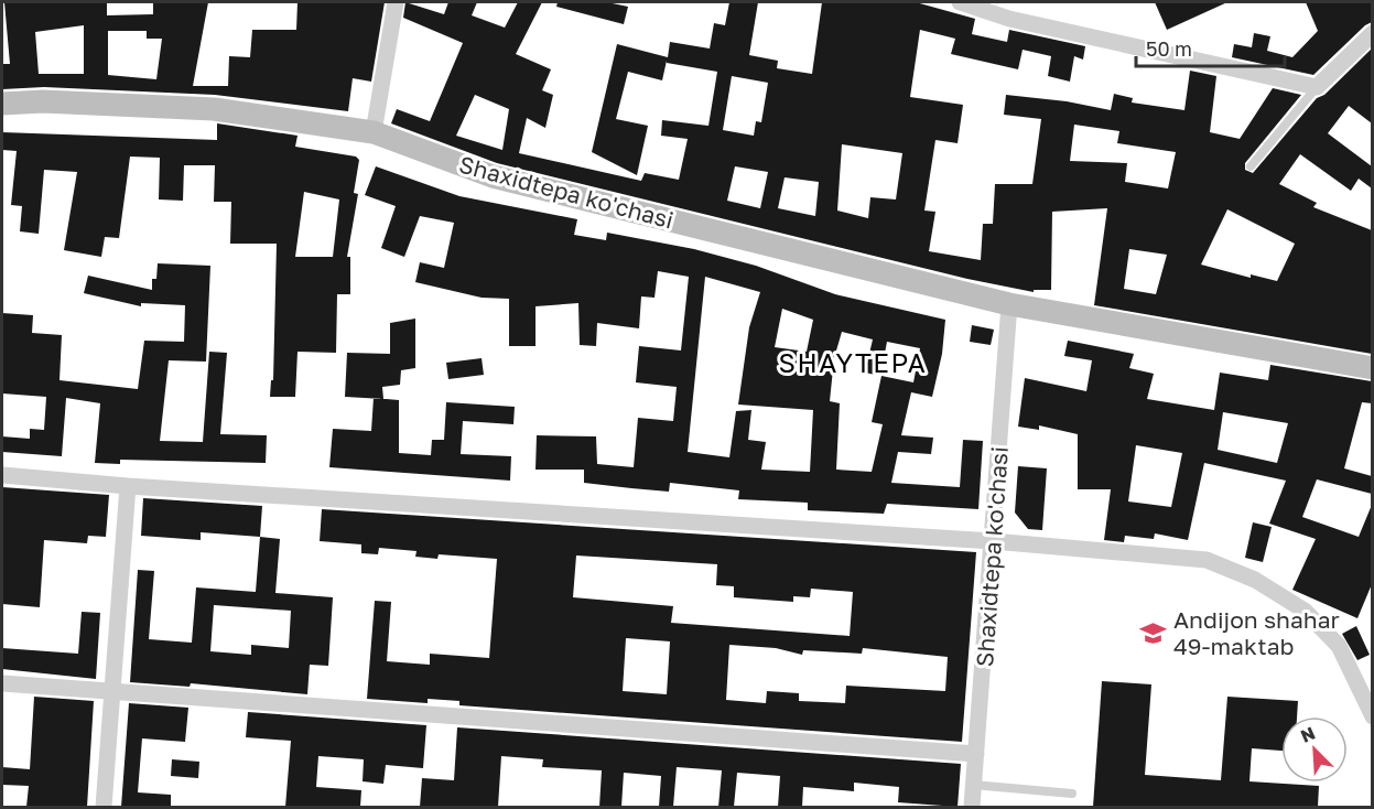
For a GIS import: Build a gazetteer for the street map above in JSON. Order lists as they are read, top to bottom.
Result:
{
  "streets": {
    "street": ["Shaxidtepa ko'chasi"]
  },
  "districts": ["SHAYTEPA"],
  "places": {
    "school or university": ["Andijon shahar 49-maktab"]
  },
  "scale_bar": "50 m",
  "north": "top left"
}
